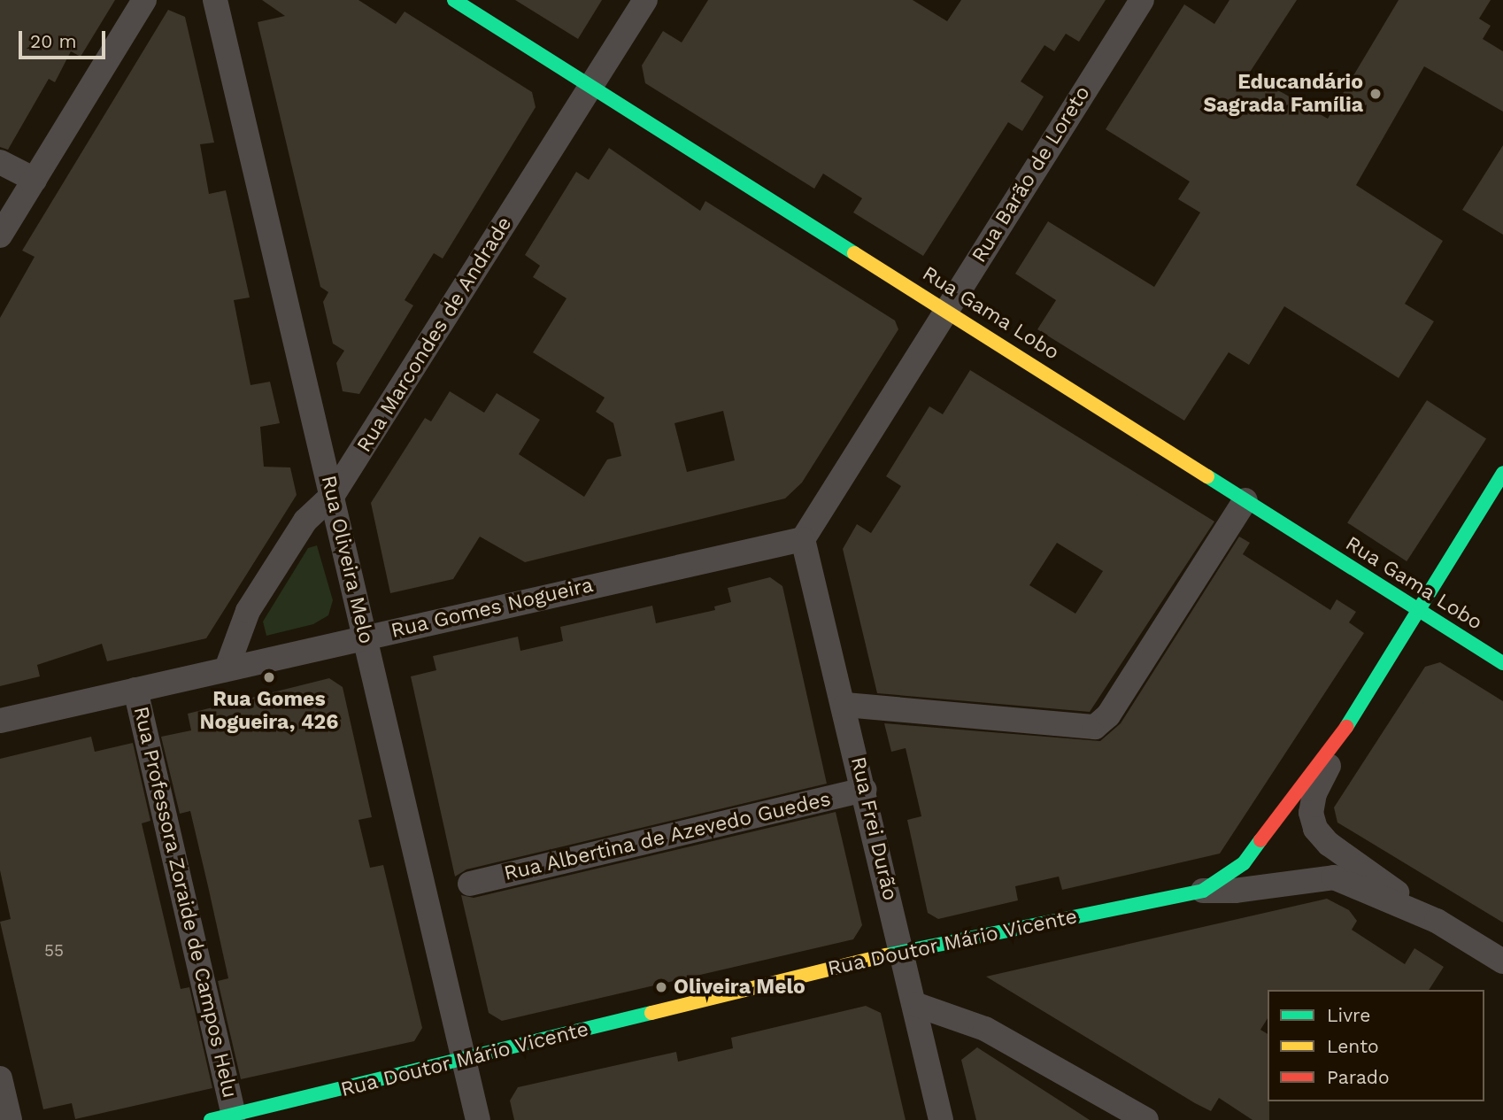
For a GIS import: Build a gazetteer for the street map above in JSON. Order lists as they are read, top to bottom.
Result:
{
  "streets": {
    "street": [
      "Rua Barão de Loreto",
      "Rua Gama Lobo",
      "Rua Marcondes de Andrade",
      "Rua Oliveira Melo",
      "Rua Gomes Nogueira",
      "Rua Frei Durão",
      "Rua Albertina de Azevedo Guedes",
      "Rua Professora Zoraide de Campos Helu",
      "Rua Doutor Mário Vicente"
    ]
  },
  "crossings": [
    ["Rua Barão de Loreto", "Rua Gama Lobo"],
    ["Rua Barão de Loreto", "Rua Gomes Nogueira"],
    ["Rua Barão de Loreto", "Rua Frei Durão"],
    ["Rua Gama Lobo", "Rua Marcondes de Andrade"],
    ["Rua Marcondes de Andrade", "Rua Oliveira Melo"],
    ["Rua Marcondes de Andrade", "Rua Gomes Nogueira"],
    ["Rua Oliveira Melo", "Rua Gomes Nogueira"],
    ["Rua Oliveira Melo", "Rua Doutor Mário Vicente"],
    ["Rua Gomes Nogueira", "Rua Frei Durão"],
    ["Rua Gomes Nogueira", "Rua Professora Zoraide de Campos Helu"],
    ["Rua Frei Durão", "Rua Albertina de Azevedo Guedes"],
    ["Rua Frei Durão", "Rua Doutor Mário Vicente"],
    ["Rua Professora Zoraide de Campos Helu", "Rua Doutor Mário Vicente"]
  ],
  "places": ["Educandário Sagrada Família", "Rua Gomes Nogueira, 426", "Oliveira Melo"],
  "house_numbers": ["55"],
  "legend": ["Livre", "Lento", "Parado"],
  "scale_bar": "20 m"
}
